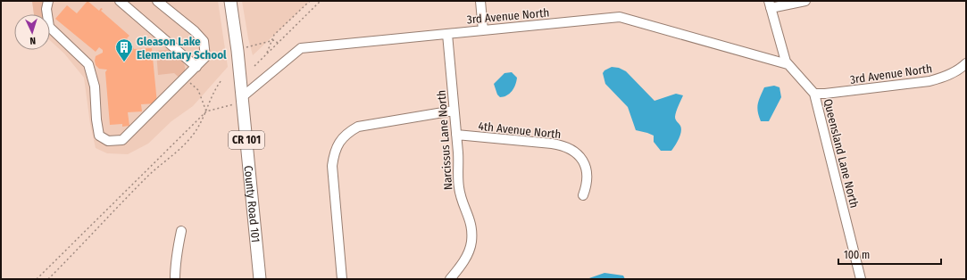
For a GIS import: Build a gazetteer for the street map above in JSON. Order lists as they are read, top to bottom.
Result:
{
  "streets": {
    "main road": ["CR 101", "County Road 101"],
    "street": [
      "3rd Avenue North",
      "4th Avenue North",
      "Narcissus Lane North",
      "Queensland Lane North"
    ]
  },
  "crossings": [
    ["3rd Avenue North", "Narcissus Lane North"],
    ["3rd Avenue North", "Queensland Lane North"],
    ["3rd Avenue North", "County Road 101"],
    ["4th Avenue North", "Narcissus Lane North"]
  ],
  "places": {
    "building": ["Gleason Lake Elementary School"]
  },
  "scale_bar": "100 m",
  "north": "bottom"
}
